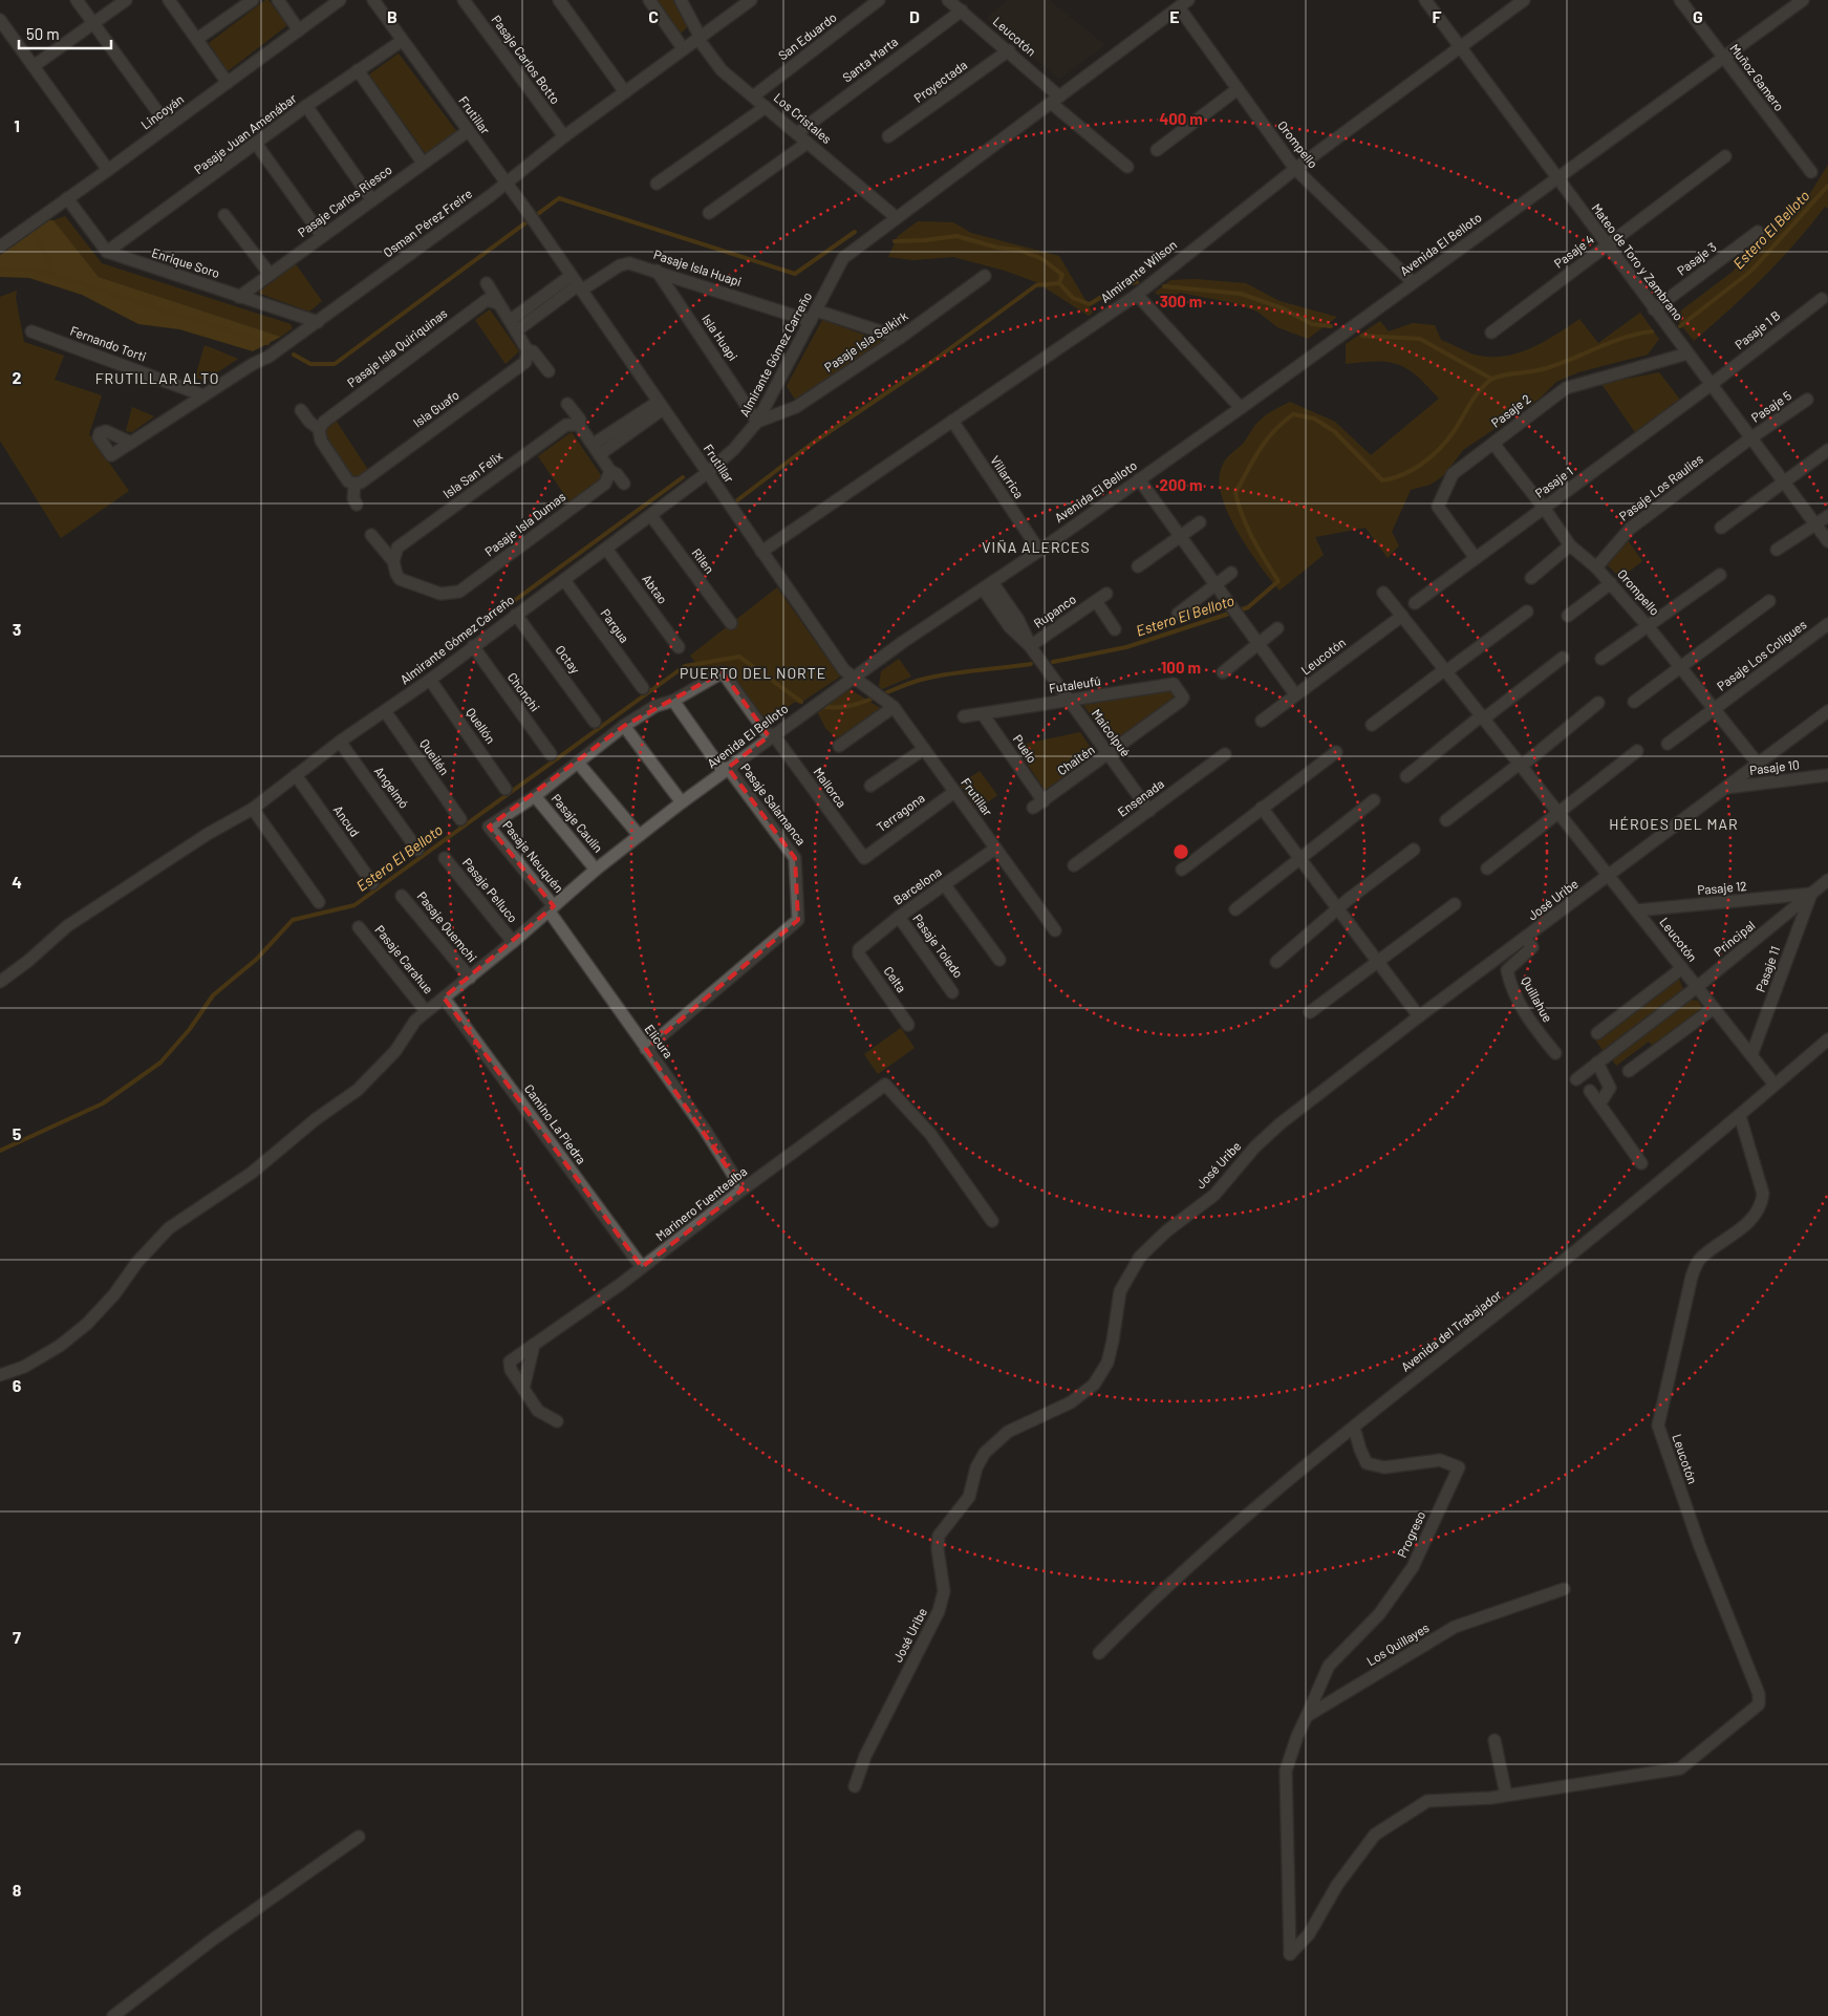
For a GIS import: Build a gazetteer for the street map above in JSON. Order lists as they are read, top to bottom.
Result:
{
  "streets": {
    "street": [
      "San Eduardo",
      "Leucotón",
      "Pasaje Carlos Botto",
      "Santa Marta",
      "Muñoz Gamero",
      "Proyectada",
      "Lincoyán",
      "Frutillar",
      "Los Cristales",
      "Pasaje Juan Amenábar",
      "Orompello",
      "Pasaje Carlos Riesco",
      "Osman Pérez Freire",
      "Avenida El Belloto",
      "Pasaje 4",
      "Pasaje 3",
      "Mateo de Toro y Zambrano",
      "Enrique Soro",
      "Pasaje Isla Huapi",
      "Almirante Wilson",
      "Pasaje 1 B",
      "Isla Huapi",
      "Pasaje Isla Selkirk",
      "Fernando Torti",
      "Pasaje Isla Quiriquinas",
      "Almirante Gómez Carreño",
      "Pasaje 5",
      "Isla Guafo",
      "Pasaje 2",
      "Isla San Felix",
      "Villarrica",
      "Pasaje 1",
      "Pasaje Los Raulies",
      "Pasaje Isla Dumas",
      "Rilen",
      "Abtao",
      "Rupanco",
      "Pargua",
      "Pasaje Los Coligues",
      "Octay",
      "Futaleufú",
      "Chonchi",
      "Quellón",
      "Maicolpué",
      "Puelo",
      "Queilén",
      "Chaitén",
      "Pasaje 10",
      "Angelmó",
      "Mallorca",
      "Ensenada",
      "Pasaje Salamanca",
      "Terragona",
      "Ancud",
      "Pasaje Caulín",
      "Pasaje Neuquén",
      "Barcelona",
      "Pasaje 12",
      "Pasaje Pelluco",
      "José Uribe",
      "Pasaje Quemchi",
      "Principal",
      "Pasaje Toledo",
      "Pasaje Carahue",
      "Pasaje 11",
      "Celta",
      "Quillahue",
      "Elicura",
      "Camino La Piedra",
      "Marinero Fuentealba",
      "Avenida del Trabajador",
      "Progreso",
      "Los Quillayes"
    ]
  },
  "crossings": [
    ["San Eduardo", "Los Cristales"],
    ["Leucotón", "Santa Marta"],
    ["Leucotón", "Proyectada"],
    ["Leucotón", "Almirante Gómez Carreño"],
    ["Leucotón", "Pasaje 12"],
    ["Leucotón", "José Uribe"],
    ["Leucotón", "Principal"],
    ["Leucotón", "Pasaje 11"],
    ["Leucotón", "Avenida del Trabajador"],
    ["Pasaje Carlos Botto", "Osman Pérez Freire"],
    ["Santa Marta", "Los Cristales"],
    ["Muñoz Gamero", "Avenida El Belloto"],
    ["Frutillar", "Pasaje Juan Amenábar"],
    ["Frutillar", "Pasaje Carlos Riesco"],
    ["Frutillar", "Osman Pérez Freire"],
    ["Frutillar", "Avenida El Belloto"],
    ["Frutillar", "Pasaje Isla Huapi"],
    ["Frutillar", "Almirante Wilson"],
    ["Frutillar", "Almirante Gómez Carreño"],
    ["Frutillar", "Terragona"],
    ["Frutillar", "Barcelona"],
    ["Los Cristales", "Osman Pérez Freire"],
    ["Los Cristales", "Almirante Gómez Carreño"],
    ["Pasaje Juan Amenábar", "Enrique Soro"],
    ["Orompello", "Avenida El Belloto"],
    ["Orompello", "Almirante Wilson"],
    ["Orompello", "Almirante Gómez Carreño"],
    ["Orompello", "Pasaje 2"],
    ["Orompello", "Pasaje 1"],
    ["Orompello", "Pasaje Los Raulies"],
    ["Orompello", "Pasaje Los Coligues"],
    ["Orompello", "José Uribe"],
    ["Pasaje Carlos Riesco", "Enrique Soro"],
    ["Osman Pérez Freire", "Enrique Soro"],
    ["Osman Pérez Freire", "Fernando Torti"],
    ["Avenida El Belloto", "Mateo de Toro y Zambrano"],
    ["Avenida El Belloto", "Villarrica"],
    ["Avenida El Belloto", "Maicolpué"],
    ["Avenida El Belloto", "Mallorca"],
    ["Avenida El Belloto", "Pasaje Salamanca"],
    ["Avenida El Belloto", "Pasaje Caulín"],
    ["Avenida El Belloto", "Pasaje Neuquén"],
    ["Avenida El Belloto", "Pasaje Pelluco"],
    ["Avenida El Belloto", "Pasaje Quemchi"],
    ["Avenida El Belloto", "Pasaje Carahue"],
    ["Avenida El Belloto", "Elicura"],
    ["Avenida El Belloto", "Camino La Piedra"],
    ["Pasaje 4", "Mateo de Toro y Zambrano"],
    ["Pasaje 3", "Mateo de Toro y Zambrano"],
    ["Mateo de Toro y Zambrano", "Almirante Wilson"],
    ["Mateo de Toro y Zambrano", "Pasaje 1 B"],
    ["Mateo de Toro y Zambrano", "Pasaje 5"],
    ["Mateo de Toro y Zambrano", "Pasaje 2"],
    ["Mateo de Toro y Zambrano", "Pasaje 1"],
    ["Mateo de Toro y Zambrano", "Pasaje Los Raulies"],
    ["Pasaje Isla Huapi", "Isla Huapi"],
    ["Pasaje Isla Huapi", "Pasaje Isla Selkirk"],
    ["Pasaje Isla Huapi", "Almirante Gómez Carreño"],
    ["Almirante Wilson", "Villarrica"],
    ["Pasaje 1 B", "Pasaje 1"],
    ["Isla Huapi", "Pasaje Isla Selkirk"],
    ["Isla Huapi", "Almirante Gómez Carreño"],
    ["Pasaje Isla Selkirk", "Almirante Gómez Carreño"],
    ["Almirante Gómez Carreño", "Rilen"],
    ["Almirante Gómez Carreño", "Abtao"],
    ["Almirante Gómez Carreño", "Pargua"],
    ["Almirante Gómez Carreño", "Octay"],
    ["Almirante Gómez Carreño", "Chonchi"],
    ["Almirante Gómez Carreño", "Quellón"],
    ["Almirante Gómez Carreño", "Queilén"],
    ["Almirante Gómez Carreño", "Angelmó"],
    ["Almirante Gómez Carreño", "Ancud"],
    ["Pasaje 5", "Pasaje Los Raulies"],
    ["Pasaje 2", "Pasaje 1"],
    ["Isla San Felix", "Pasaje Isla Dumas"],
    ["Rupanco", "Maicolpué"],
    ["Futaleufú", "Maicolpué"],
    ["Futaleufú", "Puelo"],
    ["Futaleufú", "Chaitén"],
    ["Maicolpué", "Chaitén"],
    ["Maicolpué", "Ensenada"],
    ["Puelo", "Chaitén"],
    ["Pasaje 10", "José Uribe"],
    ["Mallorca", "Pasaje Salamanca"],
    ["Mallorca", "Terragona"],
    ["Pasaje Salamanca", "Elicura"],
    ["Pasaje Caulín", "Pasaje Neuquén"],
    ["Pasaje Neuquén", "Elicura"],
    ["Barcelona", "Pasaje Toledo"],
    ["Barcelona", "Celta"],
    ["Pasaje 12", "Principal"],
    ["Pasaje 12", "Pasaje 11"],
    ["José Uribe", "Quillahue"],
    ["Principal", "Pasaje 11"],
    ["Elicura", "Marinero Fuentealba"],
    ["Camino La Piedra", "Marinero Fuentealba"],
    ["Avenida del Trabajador", "Progreso"],
    ["Progreso", "Los Quillayes"]
  ],
  "districts": [
    "FRUTILLAR ALTO",
    "VIÑA ALERCES",
    "PUERTO DEL NORTE",
    "HÉROES DEL MAR"
  ],
  "water": ["Estero El Belloto"],
  "scale_bar": "50 m",
  "grid": {
    "columns": [
      "B",
      "C",
      "D",
      "E",
      "F",
      "G"
    ],
    "rows": [
      "1",
      "2",
      "3",
      "4",
      "5",
      "6",
      "7",
      "8"
    ]
  },
  "rings": [
    "400 m",
    "300 m",
    "200 m",
    "100 m"
  ]
}
